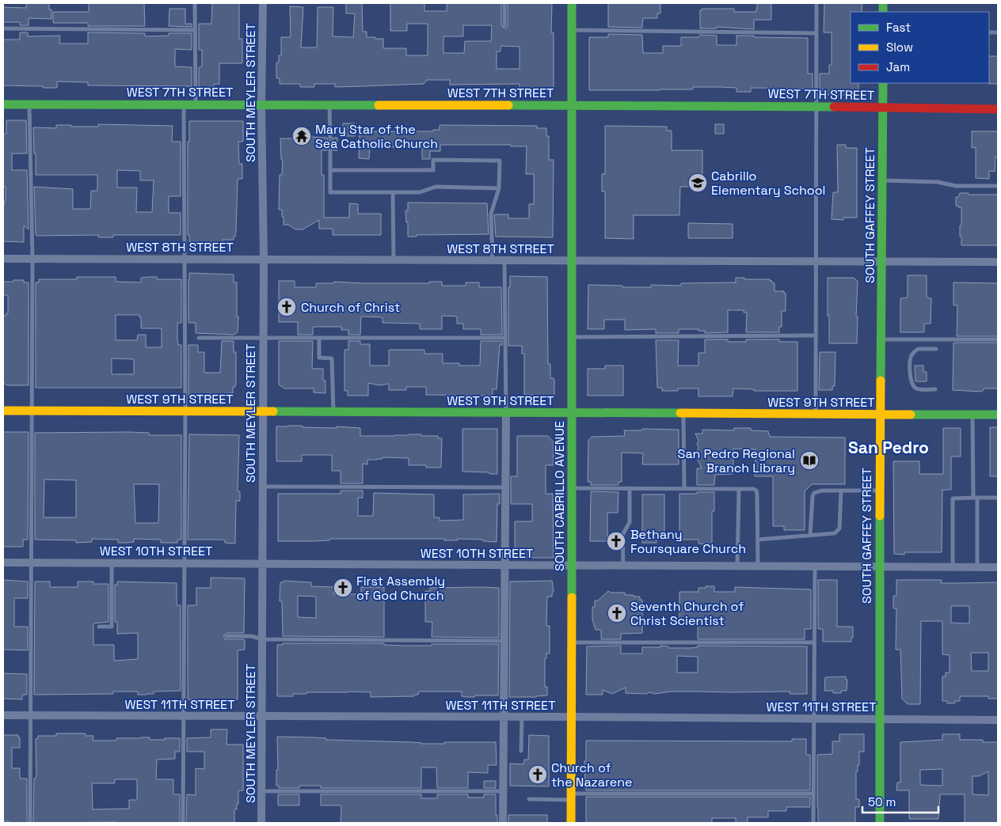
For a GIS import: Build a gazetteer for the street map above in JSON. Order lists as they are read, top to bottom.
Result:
{
  "streets": {
    "street": [
      "WEST 7TH STREET",
      "SOUTH MEYLER STREET",
      "SOUTH GAFFEY STREET",
      "WEST 8TH STREET",
      "WEST 9TH STREET",
      "SOUTH CABRILLO AVENUE",
      "WEST 10TH STREET",
      "WEST 11TH STREET"
    ]
  },
  "crossings": [
    ["WEST 7TH STREET", "SOUTH MEYLER STREET"],
    ["WEST 7TH STREET", "SOUTH GAFFEY STREET"],
    ["WEST 7TH STREET", "SOUTH CABRILLO AVENUE"],
    ["SOUTH MEYLER STREET", "WEST 8TH STREET"],
    ["SOUTH MEYLER STREET", "WEST 9TH STREET"],
    ["SOUTH MEYLER STREET", "WEST 10TH STREET"],
    ["SOUTH MEYLER STREET", "WEST 11TH STREET"],
    ["SOUTH GAFFEY STREET", "WEST 8TH STREET"],
    ["SOUTH GAFFEY STREET", "WEST 9TH STREET"],
    ["SOUTH GAFFEY STREET", "WEST 10TH STREET"],
    ["SOUTH GAFFEY STREET", "WEST 11TH STREET"],
    ["WEST 8TH STREET", "SOUTH CABRILLO AVENUE"],
    ["WEST 9TH STREET", "SOUTH CABRILLO AVENUE"],
    ["SOUTH CABRILLO AVENUE", "WEST 10TH STREET"],
    ["SOUTH CABRILLO AVENUE", "WEST 11TH STREET"]
  ],
  "districts": ["San Pedro"],
  "places": {
    "temple": ["Mary Star of the Sea Catholic Church"],
    "school or university": ["Cabrillo Elementary School"],
    "church": [
      "Church of Christ",
      "Bethany Foursquare Church",
      "First Assembly of God Church",
      "Seventh Church of Christ Scientist",
      "Church of the Nazarene"
    ],
    "library": ["San Pedro Regional Branch Library"]
  },
  "legend": ["Fast", "Slow", "Jam"],
  "scale_bar": "50 m"
}
